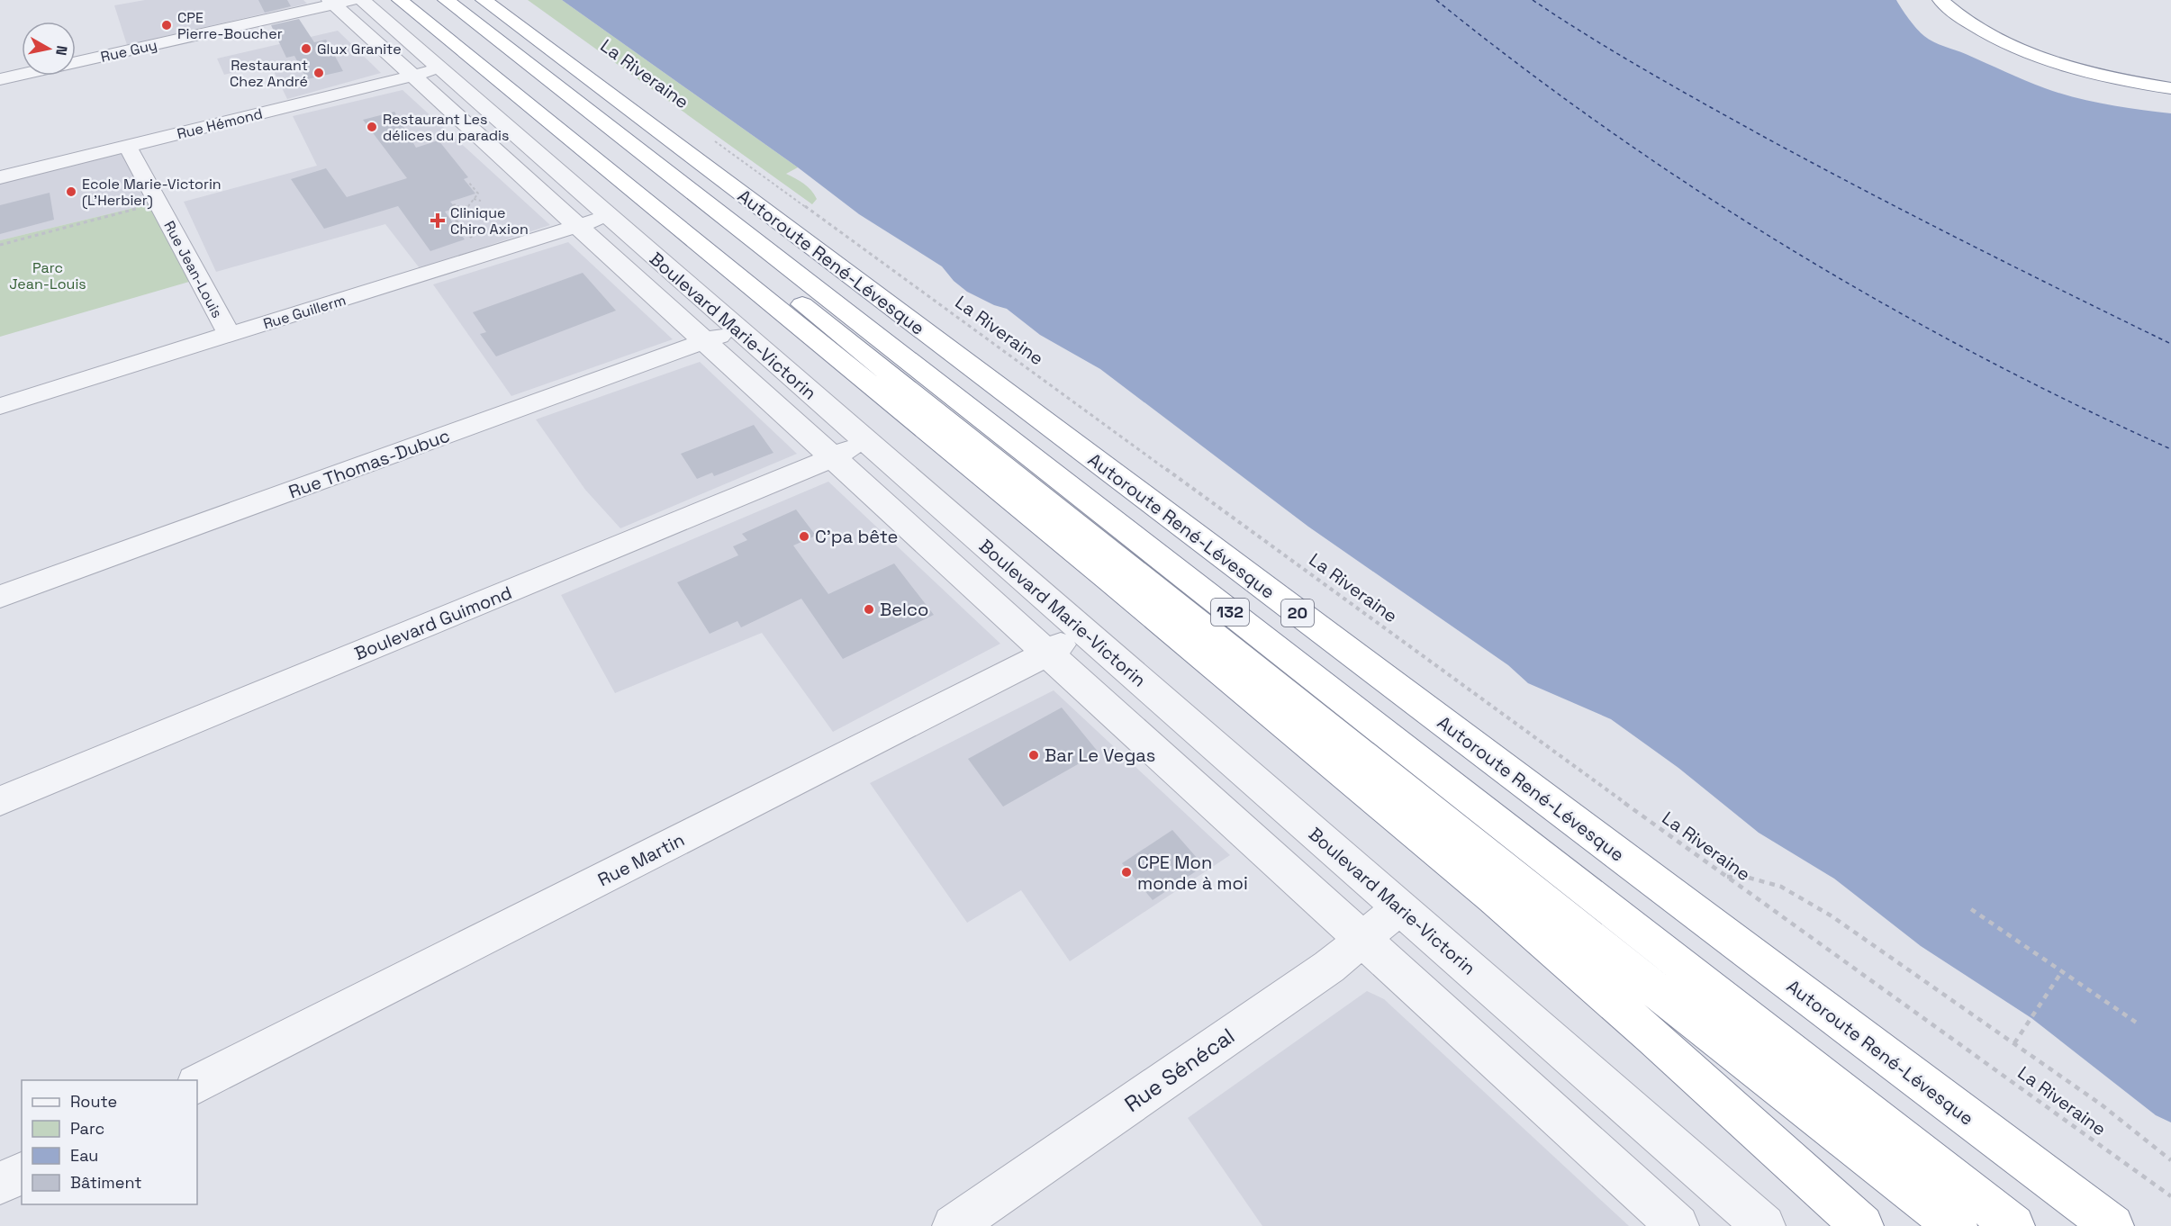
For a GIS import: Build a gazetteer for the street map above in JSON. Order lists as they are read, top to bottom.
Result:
{
  "streets": {
    "highway": ["Autoroute René-Lévesque", "132", "20"],
    "street": [
      "Rue Guy",
      "Rue Hémond",
      "Rue Jean-Louis",
      "Rue Guillerm",
      "Boulevard Marie-Victorin",
      "Rue Thomas-Dubuc",
      "Boulevard Guimond",
      "Rue Martin",
      "Rue Sénécal"
    ],
    "path": ["La Riveraine"]
  },
  "crossings": [
    ["Rue Guy", "Boulevard Marie-Victorin"],
    ["Rue Hémond", "Rue Jean-Louis"],
    ["Rue Hémond", "Boulevard Marie-Victorin"],
    ["Rue Jean-Louis", "Rue Guillerm"],
    ["Rue Guillerm", "Boulevard Marie-Victorin"],
    ["Boulevard Marie-Victorin", "Rue Thomas-Dubuc"],
    ["Boulevard Marie-Victorin", "Boulevard Guimond"],
    ["Boulevard Marie-Victorin", "Rue Martin"],
    ["Boulevard Marie-Victorin", "Rue Sénécal"]
  ],
  "parks": ["Parc Jean-Louis"],
  "places": {
    "other": [
      "CPE Pierre-Boucher",
      "Glux Granite",
      "Restaurant Chez André",
      "Restaurant Les délices du paradis",
      "Ecole Marie-Victorin (L'Herbier)",
      "C'pa bête",
      "Belco",
      "Bar Le Vegas",
      "CPE Mon monde à moi"
    ],
    "health": ["Clinique Chiro Axion"]
  },
  "legend": [
    "Route",
    "Parc",
    "Eau",
    "Bâtiment"
  ],
  "north": "right"
}
